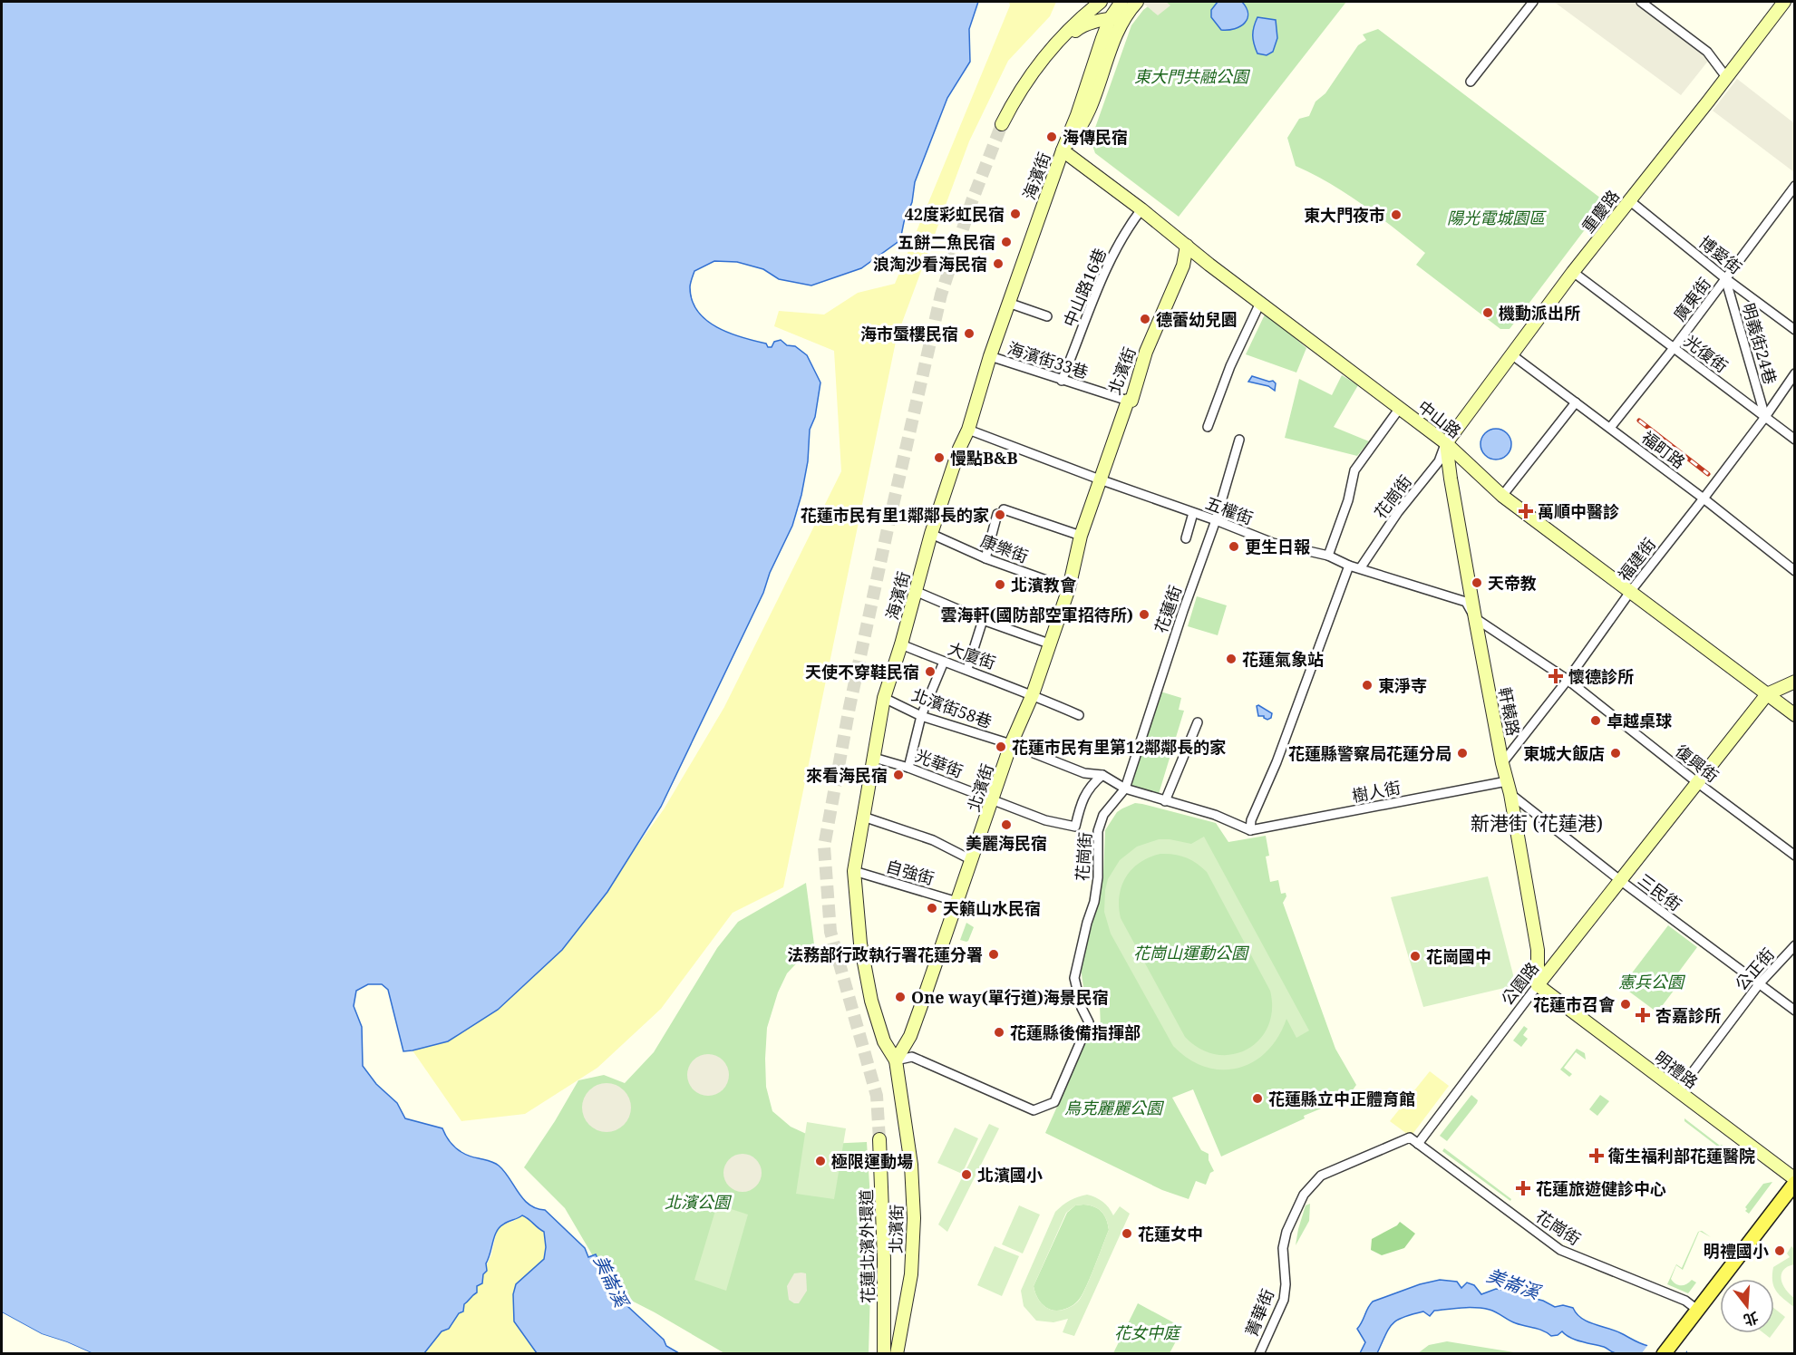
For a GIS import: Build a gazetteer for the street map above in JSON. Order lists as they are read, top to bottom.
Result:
{
  "streets": {
    "street": [
      "海濱街",
      "重慶路",
      "博愛街",
      "中山路16巷",
      "廣東街",
      "明義街24巷",
      "光復街",
      "海濱街33巷",
      "北濱街",
      "中山路",
      "福町路",
      "花崗街",
      "五權街",
      "康樂街",
      "福建街",
      "花蓮街",
      "大廈街",
      "北濱街58巷",
      "軒轅路",
      "光華街",
      "復興街",
      "樹人街",
      "自強街",
      "三民街",
      "公正街",
      "公園路",
      "明禮路",
      "花蓮北濱外環道",
      "菁華街"
    ]
  },
  "crossings": [
    ["海濱街", "海濱街33巷"],
    ["海濱街", "北濱街"],
    ["海濱街", "中山路"],
    ["海濱街", "花崗街"],
    ["海濱街", "五權街"],
    ["海濱街", "康樂街"],
    ["海濱街", "大廈街"],
    ["海濱街", "北濱街58巷"],
    ["海濱街", "光華街"],
    ["海濱街", "自強街"],
    ["重慶路", "博愛街"],
    ["重慶路", "光復街"],
    ["重慶路", "中山路"],
    ["重慶路", "福町路"],
    ["重慶路", "花崗街"],
    ["重慶路", "軒轅路"],
    ["博愛街", "廣東街"],
    ["博愛街", "明義街24巷"],
    ["中山路16巷", "海濱街33巷"],
    ["中山路16巷", "中山路"],
    ["廣東街", "明義街24巷"],
    ["廣東街", "光復街"],
    ["廣東街", "福町路"],
    ["明義街24巷", "光復街"],
    ["明義街24巷", "福建街"],
    ["光復街", "福建街"],
    ["海濱街33巷", "北濱街"],
    ["北濱街", "中山路"],
    ["北濱街", "花崗街"],
    ["北濱街", "五權街"],
    ["北濱街", "康樂街"],
    ["北濱街", "大廈街"],
    ["北濱街", "北濱街58巷"],
    ["北濱街", "光華街"],
    ["北濱街", "自強街"],
    ["中山路", "花崗街"],
    ["中山路", "福建街"],
    ["中山路", "軒轅路"],
    ["中山路", "公園路"],
    ["福町路", "福建街"],
    ["花崗街", "五權街"],
    ["花崗街", "花蓮街"],
    ["花崗街", "軒轅路"],
    ["花崗街", "公園路"],
    ["花崗街", "菁華街"],
    ["五權街", "花蓮街"],
    ["五權街", "軒轅路"],
    ["五權街", "復興街"],
    ["福建街", "軒轅路"],
    ["福建街", "復興街"],
    ["北濱街58巷", "光華街"],
    ["軒轅路", "復興街"],
    ["軒轅路", "樹人街"],
    ["軒轅路", "三民街"],
    ["軒轅路", "公園路"],
    ["軒轅路", "明禮路"],
    ["復興街", "公園路"],
    ["三民街", "公正街"],
    ["三民街", "公園路"],
    ["公正街", "明禮路"],
    ["公園路", "明禮路"],
    ["公園路", "菁華街"]
  ],
  "districts": ["新港街 (花蓮港)"],
  "water": ["美崙溪"],
  "parks": [
    "東大門共融公園",
    "陽光電城園區",
    "花崗山運動公園",
    "憲兵公園",
    "烏克麗麗公園",
    "北濱公園",
    "花女中庭"
  ],
  "places": {
    "other": [
      "海傳民宿",
      "42度彩虹民宿",
      "東大門夜市",
      "五餅二魚民宿",
      "浪淘沙看海民宿",
      "機動派出所",
      "德蕾幼兒園",
      "海市蜃樓民宿",
      "慢點B&B",
      "花蓮市民有里1鄰鄰長的家",
      "更生日報",
      "天帝教",
      "北濱教會",
      "雲海軒(國防部空軍招待所)",
      "花蓮氣象站",
      "天使不穿鞋民宿",
      "東淨寺",
      "卓越桌球",
      "花蓮市民有里第12鄰鄰長的家",
      "花蓮縣警察局花蓮分局",
      "東城大飯店",
      "來看海民宿",
      "美麗海民宿",
      "天籟山水民宿",
      "法務部行政執行署花蓮分署",
      "花崗國中",
      "One way(單行道)海景民宿",
      "花蓮市召會",
      "花蓮縣後備指揮部",
      "花蓮縣立中正體育館",
      "極限運動場",
      "北濱國小",
      "花蓮女中",
      "明禮國小"
    ],
    "health": [
      "萬順中醫診",
      "懷德診所",
      "杏嘉診所",
      "衛生福利部花蓮醫院",
      "花蓮旅遊健診中心"
    ]
  },
  "north": "bottom"
}
